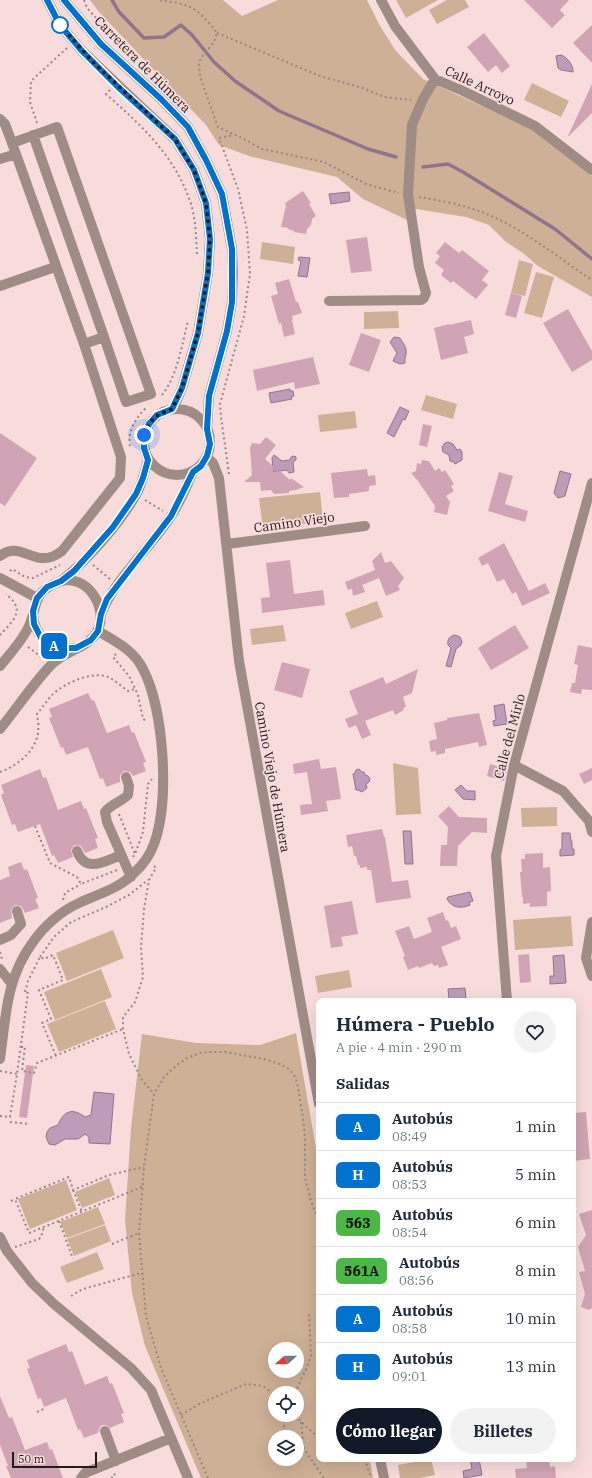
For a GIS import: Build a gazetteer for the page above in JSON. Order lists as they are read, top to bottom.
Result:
{
  "streets": {
    "street": [
      "Carretera de Húmera",
      "Calle Arroyo",
      "Camino Viejo",
      "Calle del Mirlo",
      "Camino Viejo de Húmera"
    ]
  },
  "crossings": [
    ["Carretera de Húmera", "Camino Viejo de Húmera"],
    ["Camino Viejo", "Camino Viejo de Húmera"]
  ],
  "lines": ["bus line A"],
  "scale_bar": "50 m",
  "north": "left",
  "page": {
    "on_map": "A",
    "heading": [
      ["Húmera - Pueblo", "A pie · 4 min · 290 m"],
      "Salidas"
    ],
    "list": [
      {
        "mark": "A",
        "name": "Autobús",
        "note": "08:49",
        "value": "1 min"
      },
      {
        "mark": "H",
        "name": "Autobús",
        "note": "08:53",
        "value": "5 min"
      },
      {
        "mark": "563",
        "name": "Autobús",
        "note": "08:54",
        "value": "6 min"
      },
      {
        "mark": "561A",
        "name": "Autobús",
        "note": "08:56",
        "value": "8 min"
      },
      {
        "mark": "A",
        "name": "Autobús",
        "note": "08:58",
        "value": "10 min"
      },
      {
        "mark": "H",
        "name": "Autobús",
        "note": "09:01",
        "value": "13 min"
      }
    ],
    "buttons": ["Cómo llegar", "Billetes"],
    "scale": "50 m"
  }
}
